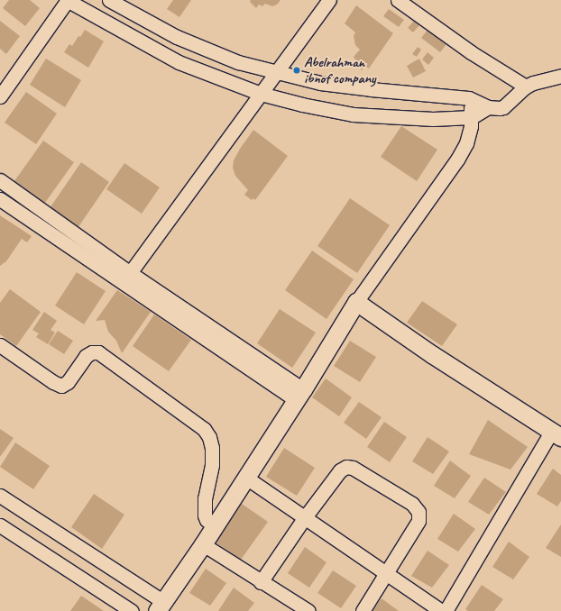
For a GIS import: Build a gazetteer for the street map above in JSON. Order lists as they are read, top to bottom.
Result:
{
  "places": ["Abelrahman ibnof company"]
}
